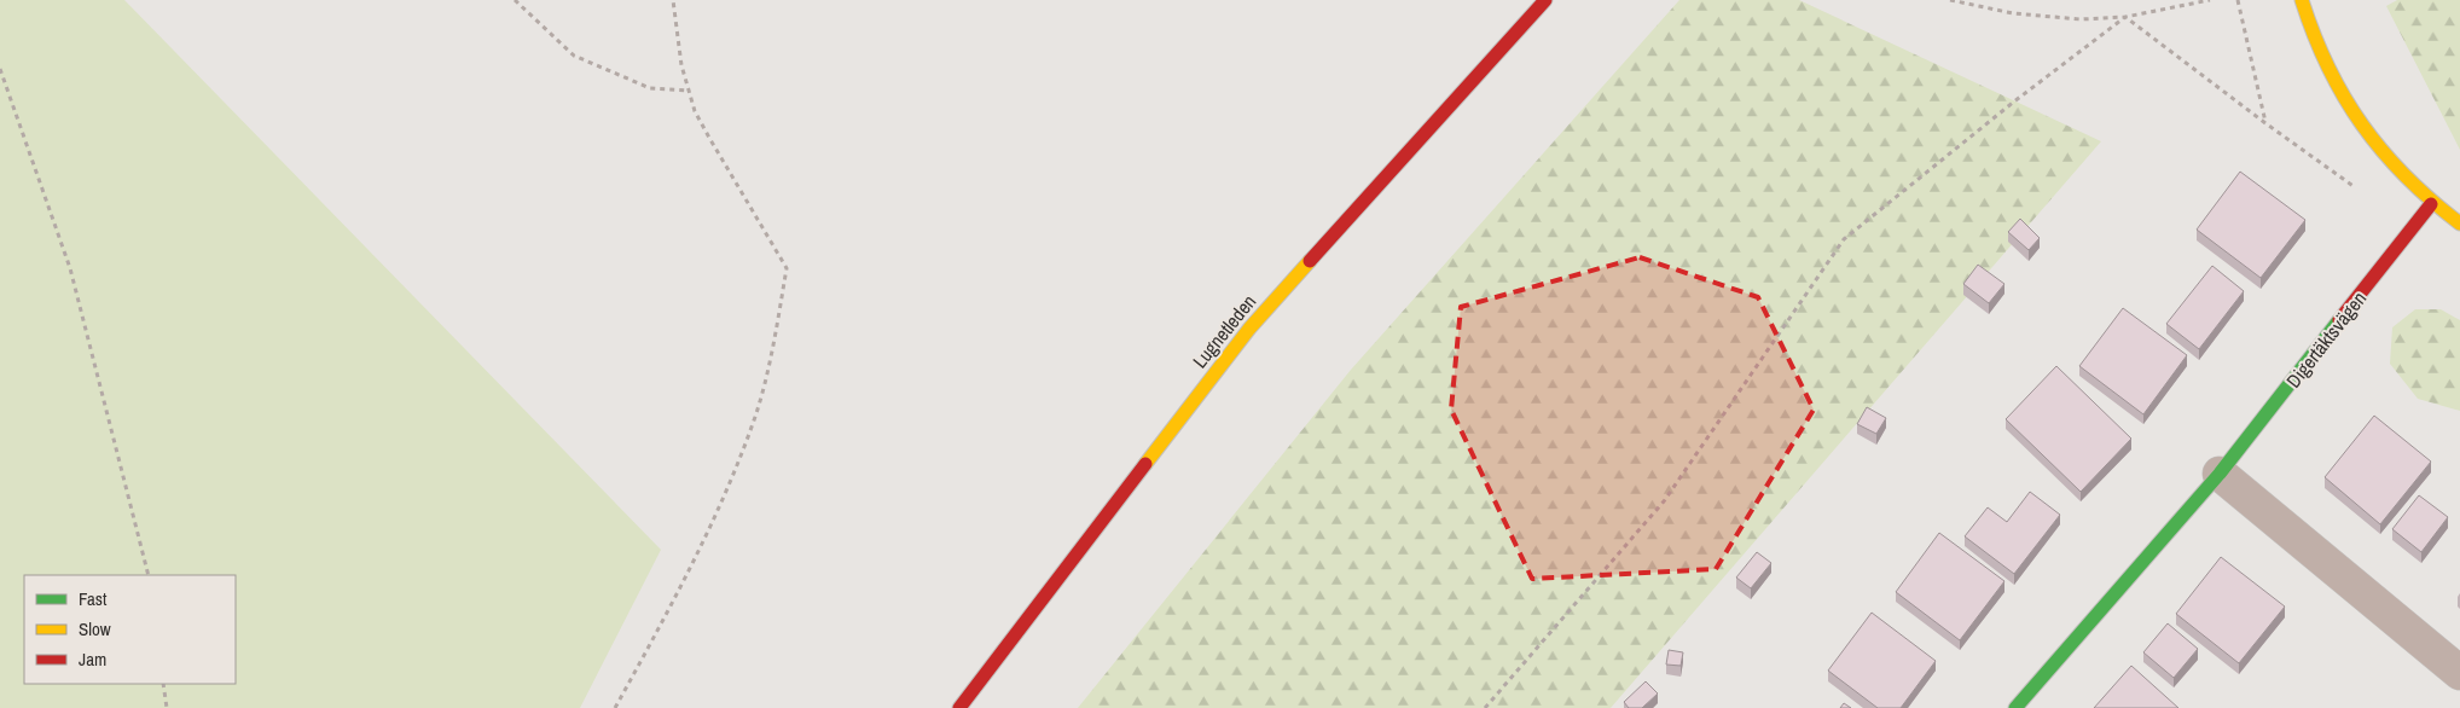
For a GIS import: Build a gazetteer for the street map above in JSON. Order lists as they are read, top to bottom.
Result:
{
  "streets": {
    "main road": ["Lugnetleden", "Digertäktsvägen"]
  },
  "legend": ["Fast", "Slow", "Jam"]
}
